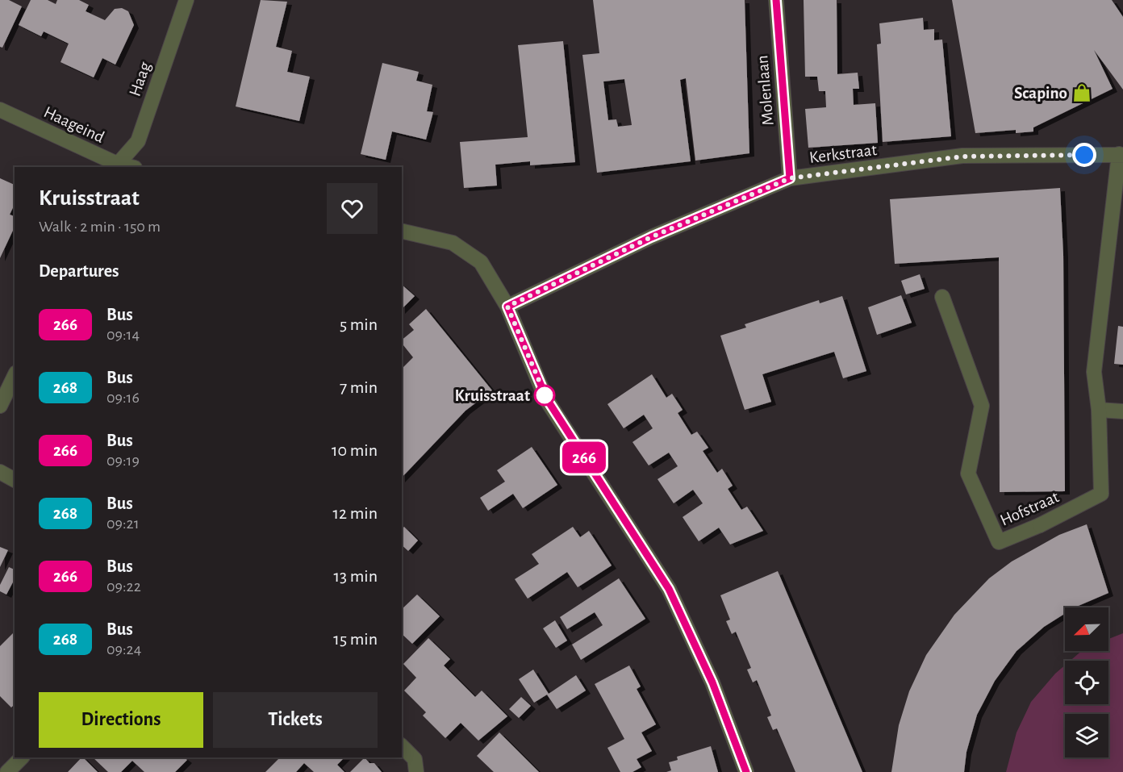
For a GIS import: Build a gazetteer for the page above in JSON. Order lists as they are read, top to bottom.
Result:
{
  "streets": {
    "street": [
      "Haag",
      "Molenlaan",
      "Haageind",
      "Kerkstraat",
      "Hofstraat"
    ]
  },
  "crossings": [
    ["Haag", "Haageind"],
    ["Molenlaan", "Kerkstraat"],
    ["Kerkstraat", "Hofstraat"]
  ],
  "places": {
    "shop": ["Scapino"],
    "other": ["Kruisstraat"]
  },
  "lines": ["bus line 266"],
  "north": "bottom left",
  "page": {
    "on_map": "266",
    "heading": [
      ["Kruisstraat", "Walk · 2 min · 150 m"],
      "Departures"
    ],
    "list": [
      {
        "mark": "266",
        "name": "Bus",
        "note": "09:14",
        "value": "5 min"
      },
      {
        "mark": "268",
        "name": "Bus",
        "note": "09:16",
        "value": "7 min"
      },
      {
        "mark": "266",
        "name": "Bus",
        "note": "09:19",
        "value": "10 min"
      },
      {
        "mark": "268",
        "name": "Bus",
        "note": "09:21",
        "value": "12 min"
      },
      {
        "mark": "266",
        "name": "Bus",
        "note": "09:22",
        "value": "13 min"
      },
      {
        "mark": "268",
        "name": "Bus",
        "note": "09:24",
        "value": "15 min"
      }
    ],
    "buttons": ["Directions", "Tickets"]
  }
}
